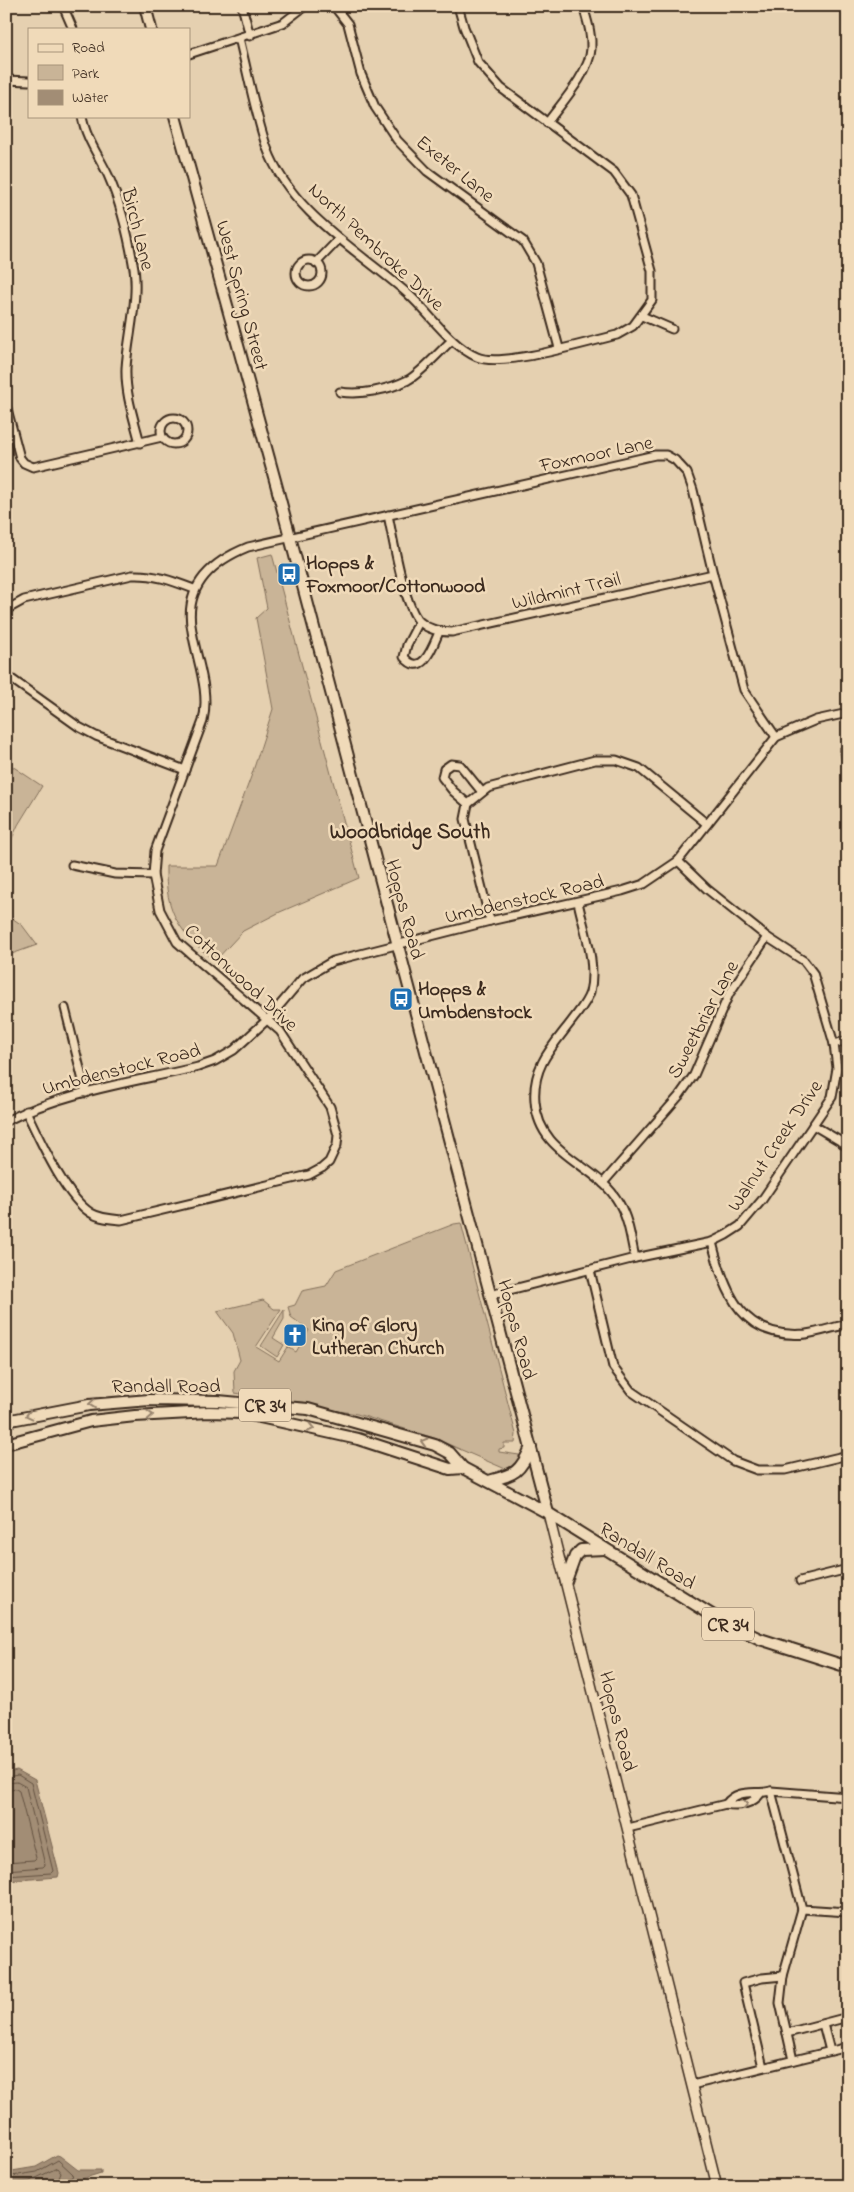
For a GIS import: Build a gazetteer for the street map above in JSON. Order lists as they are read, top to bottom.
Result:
{
  "streets": {
    "main road": [
      "West Spring Street",
      "Hopps Road",
      "Randall Road",
      "CR 34"
    ],
    "street": [
      "Exeter Lane",
      "Birch Lane",
      "North Pembroke Drive",
      "Foxmoor Lane",
      "Wildmint Trail",
      "Umbdenstock Road",
      "Cottonwood Drive",
      "Sweetbriar Lane",
      "Walnut Creek Drive"
    ]
  },
  "crossings": [
    ["Exeter Lane", "North Pembroke Drive"],
    ["West Spring Street", "Hopps Road"],
    ["Foxmoor Lane", "Wildmint Trail"],
    ["Foxmoor Lane", "Umbdenstock Road"],
    ["Foxmoor Lane", "Hopps Road"],
    ["Umbdenstock Road", "Hopps Road"],
    ["Umbdenstock Road", "Cottonwood Drive"],
    ["Umbdenstock Road", "Walnut Creek Drive"],
    ["Hopps Road", "Walnut Creek Drive"],
    ["Hopps Road", "Randall Road"],
    ["Sweetbriar Lane", "Walnut Creek Drive"]
  ],
  "districts": ["Woodbridge South"],
  "places": {
    "bus stop": ["Hopps & Foxmoor/Cottonwood", "Hopps & Umbdenstock"],
    "church": ["King of Glory Lutheran Church"]
  },
  "legend": ["Road", "Park", "Water"]
}
